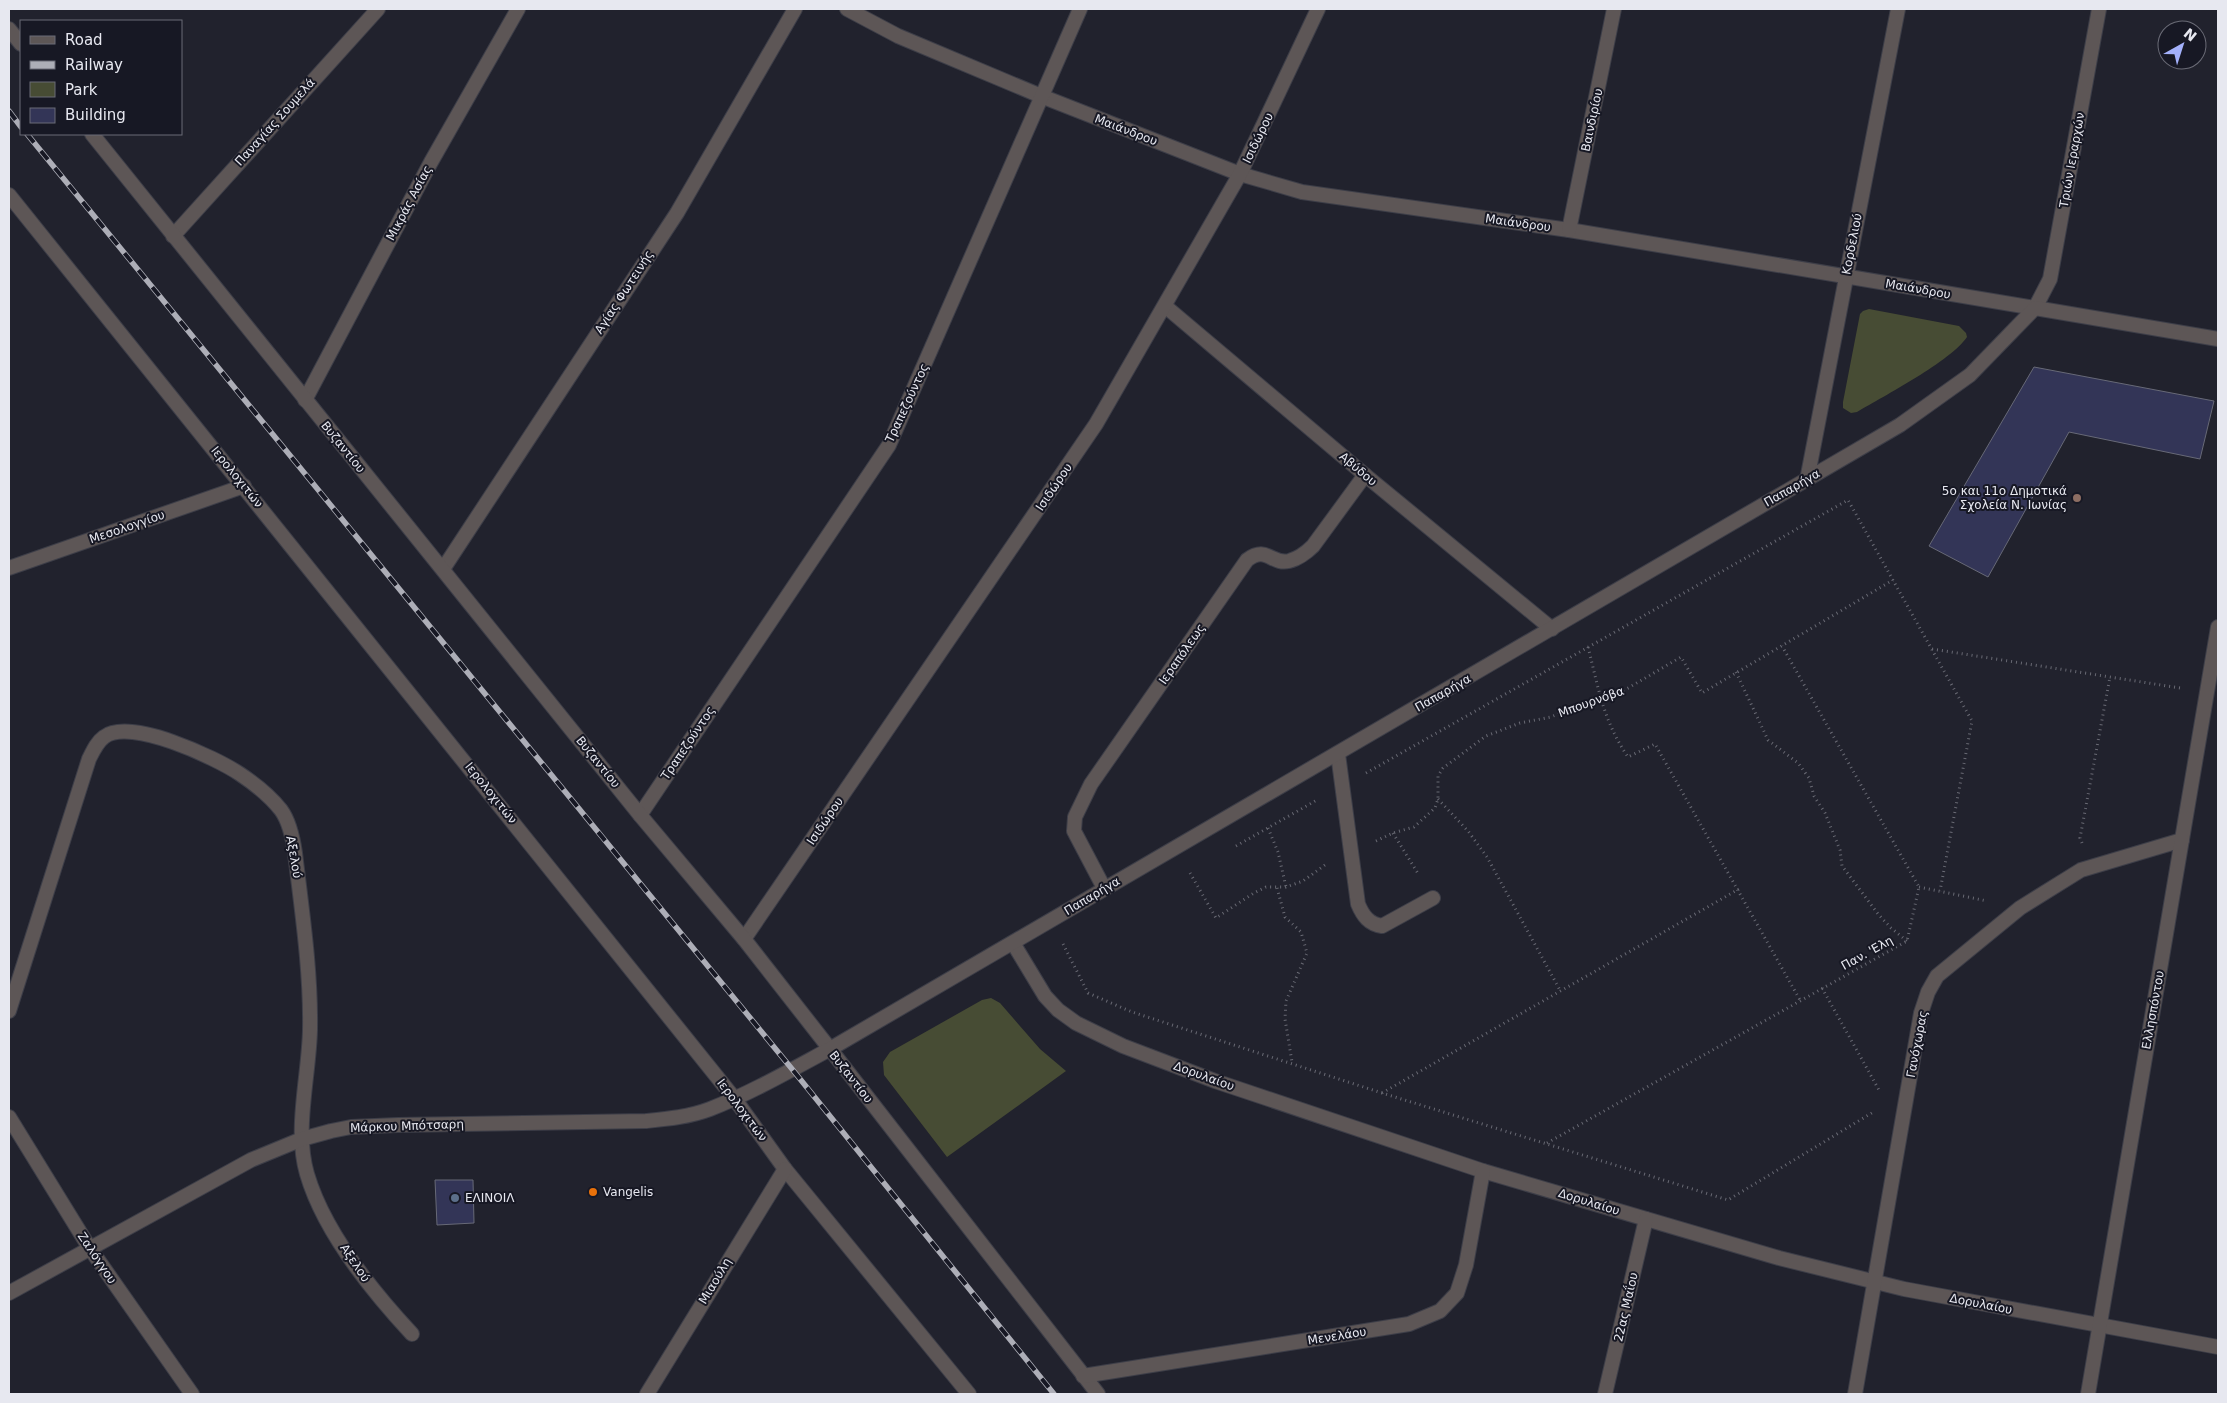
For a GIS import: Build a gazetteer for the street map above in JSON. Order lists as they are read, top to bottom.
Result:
{
  "streets": {
    "street": [
      "Βαινδιρίου",
      "Παναγίας Σουμελά",
      "Μαιάνδρου",
      "Ισιδώρου",
      "Τριών Ιεραρχών",
      "Μικράς Ασίας",
      "Κορδελιού",
      "Αγίας Φωτεινής",
      "Τραπεζούντος",
      "Βυζαντίου",
      "Αβύδου",
      "Ιερολοχιτών",
      "Παπαρήγα",
      "Μεσολογγίου",
      "Ιεραπόλεως",
      "Αξελού",
      "Ελλησπόντου",
      "Γανόχωρας",
      "Δορυλαίου",
      "Μάρκου Μπότσαρη",
      "Ζαλόγγου",
      "Μιαούλη",
      "22ας Μαΐου",
      "Μενελάου"
    ],
    "path": ["Μπουρνόβα", "Παν. 'Ελη"]
  },
  "crossings": [
    ["Βαινδιρίου", "Μαιάνδρου"],
    ["Παναγίας Σουμελά", "Βυζαντίου"],
    ["Μαιάνδρου", "Ισιδώρου"],
    ["Μαιάνδρου", "Τριών Ιεραρχών"],
    ["Μαιάνδρου", "Κορδελιού"],
    ["Μαιάνδρου", "Τραπεζούντος"],
    ["Μαιάνδρου", "Παπαρήγα"],
    ["Ισιδώρου", "Βυζαντίου"],
    ["Ισιδώρου", "Αβύδου"],
    ["Τριών Ιεραρχών", "Παπαρήγα"],
    ["Μικράς Ασίας", "Βυζαντίου"],
    ["Κορδελιού", "Παπαρήγα"],
    ["Αγίας Φωτεινής", "Βυζαντίου"],
    ["Τραπεζούντος", "Βυζαντίου"],
    ["Βυζαντίου", "Παπαρήγα"],
    ["Βυζαντίου", "Μάρκου Μπότσαρη"],
    ["Βυζαντίου", "Μενελάου"],
    ["Αβύδου", "Παπαρήγα"],
    ["Αβύδου", "Ιεραπόλεως"],
    ["Ιερολοχιτών", "Μεσολογγίου"],
    ["Ιερολοχιτών", "Μάρκου Μπότσαρη"],
    ["Ιερολοχιτών", "Μιαούλη"],
    ["Παπαρήγα", "Ιεραπόλεως"],
    ["Παπαρήγα", "Δορυλαίου"],
    ["Παπαρήγα", "Μάρκου Μπότσαρη"],
    ["Αξελού", "Μάρκου Μπότσαρη"],
    ["Ελλησπόντου", "Γανόχωρας"],
    ["Ελλησπόντου", "Δορυλαίου"],
    ["Γανόχωρας", "Δορυλαίου"],
    ["Δορυλαίου", "22ας Μαΐου"],
    ["Δορυλαίου", "Μενελάου"],
    ["Μάρκου Μπότσαρη", "Ζαλόγγου"]
  ],
  "places": ["5ο και 11ο Δημοτικά Σχολεία Ν. Ιωνίας", "Vangelis", "ΕΛΙΝΟΙΛ"],
  "legend": [
    "Road",
    "Railway",
    "Park",
    "Building"
  ],
  "north": "top right"
}
